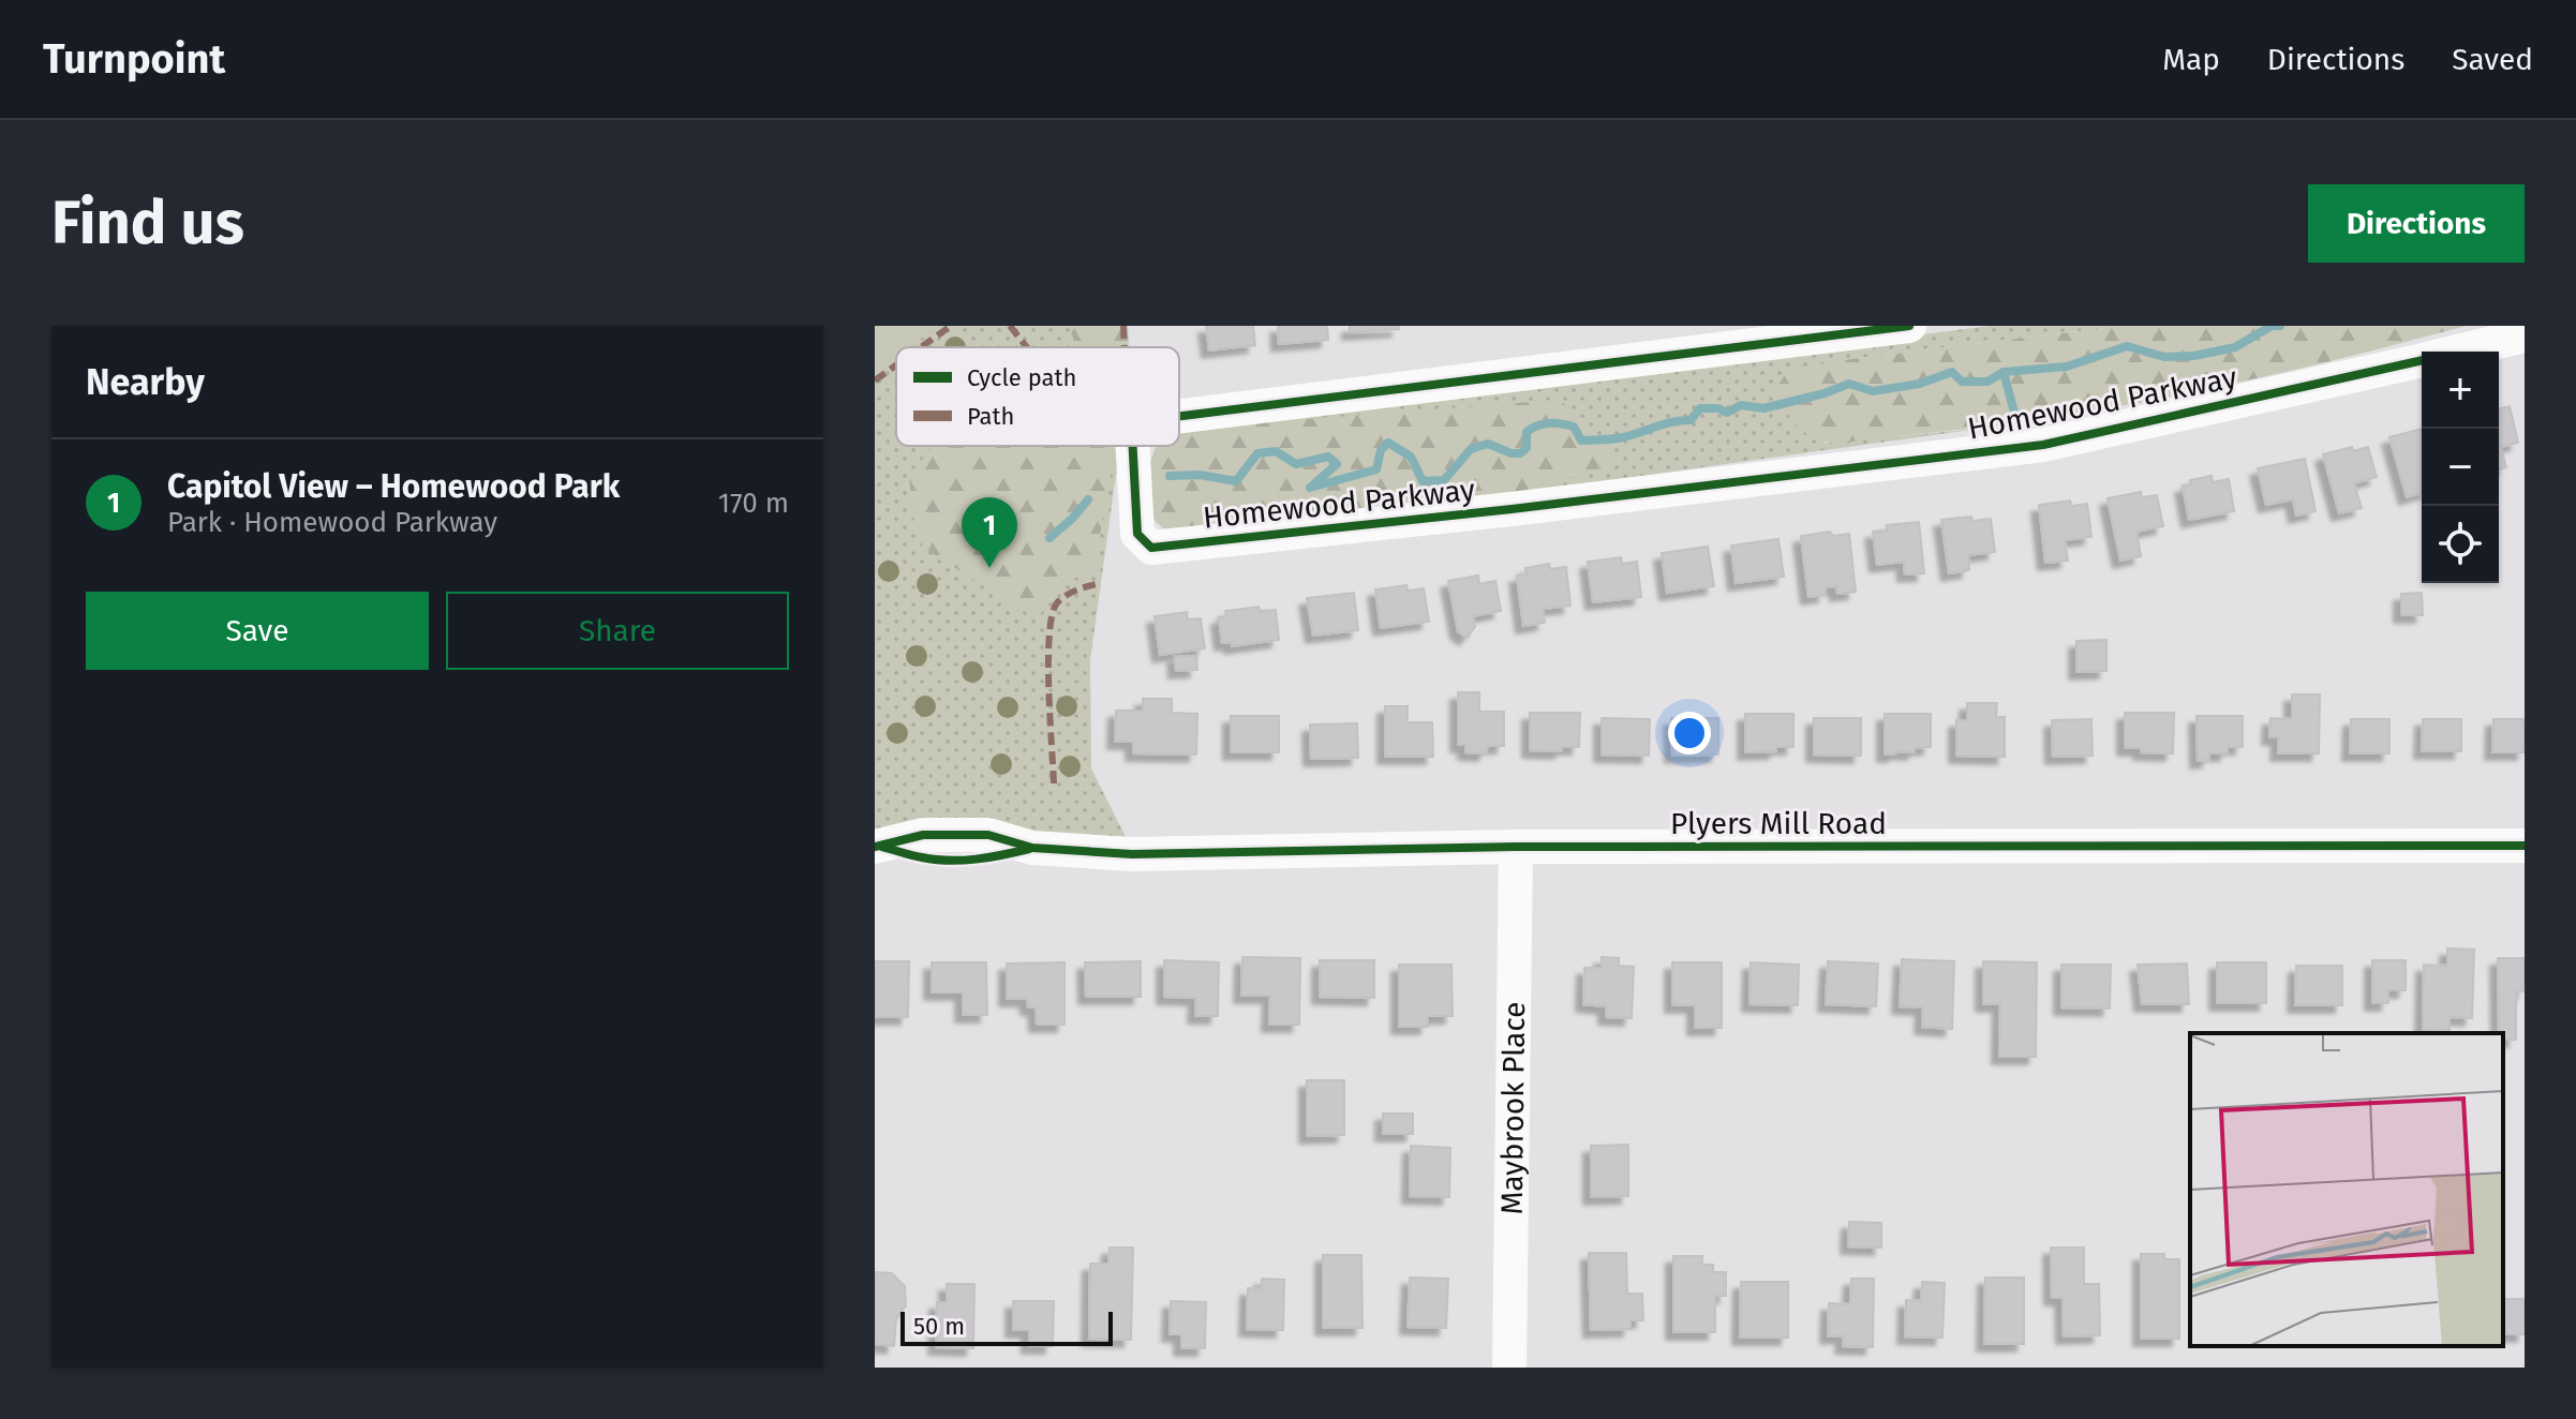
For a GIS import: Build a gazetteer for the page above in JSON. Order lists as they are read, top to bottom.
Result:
{
  "streets": {
    "street": ["Homewood Parkway", "Plyers Mill Road", "Maybrook Place"]
  },
  "crossings": [
    ["Plyers Mill Road", "Maybrook Place"]
  ],
  "legend": ["Cycle path", "Path"],
  "scale_bar": "50 m",
  "page": {
    "header": "Turnpoint",
    "nav": ["Map", "Directions", "Saved"],
    "buttons": [
      "Directions",
      ["Save", "Share"]
    ],
    "title": "Find us",
    "heading": "Nearby",
    "map_buttons": ["+", "−"],
    "list": [
      {
        "mark": "1",
        "name": "Capitol View – Homewood Park",
        "note": "Park · Homewood Parkway",
        "value": "170 m"
      }
    ],
    "pins": "1",
    "scale": "50 m"
  }
}
